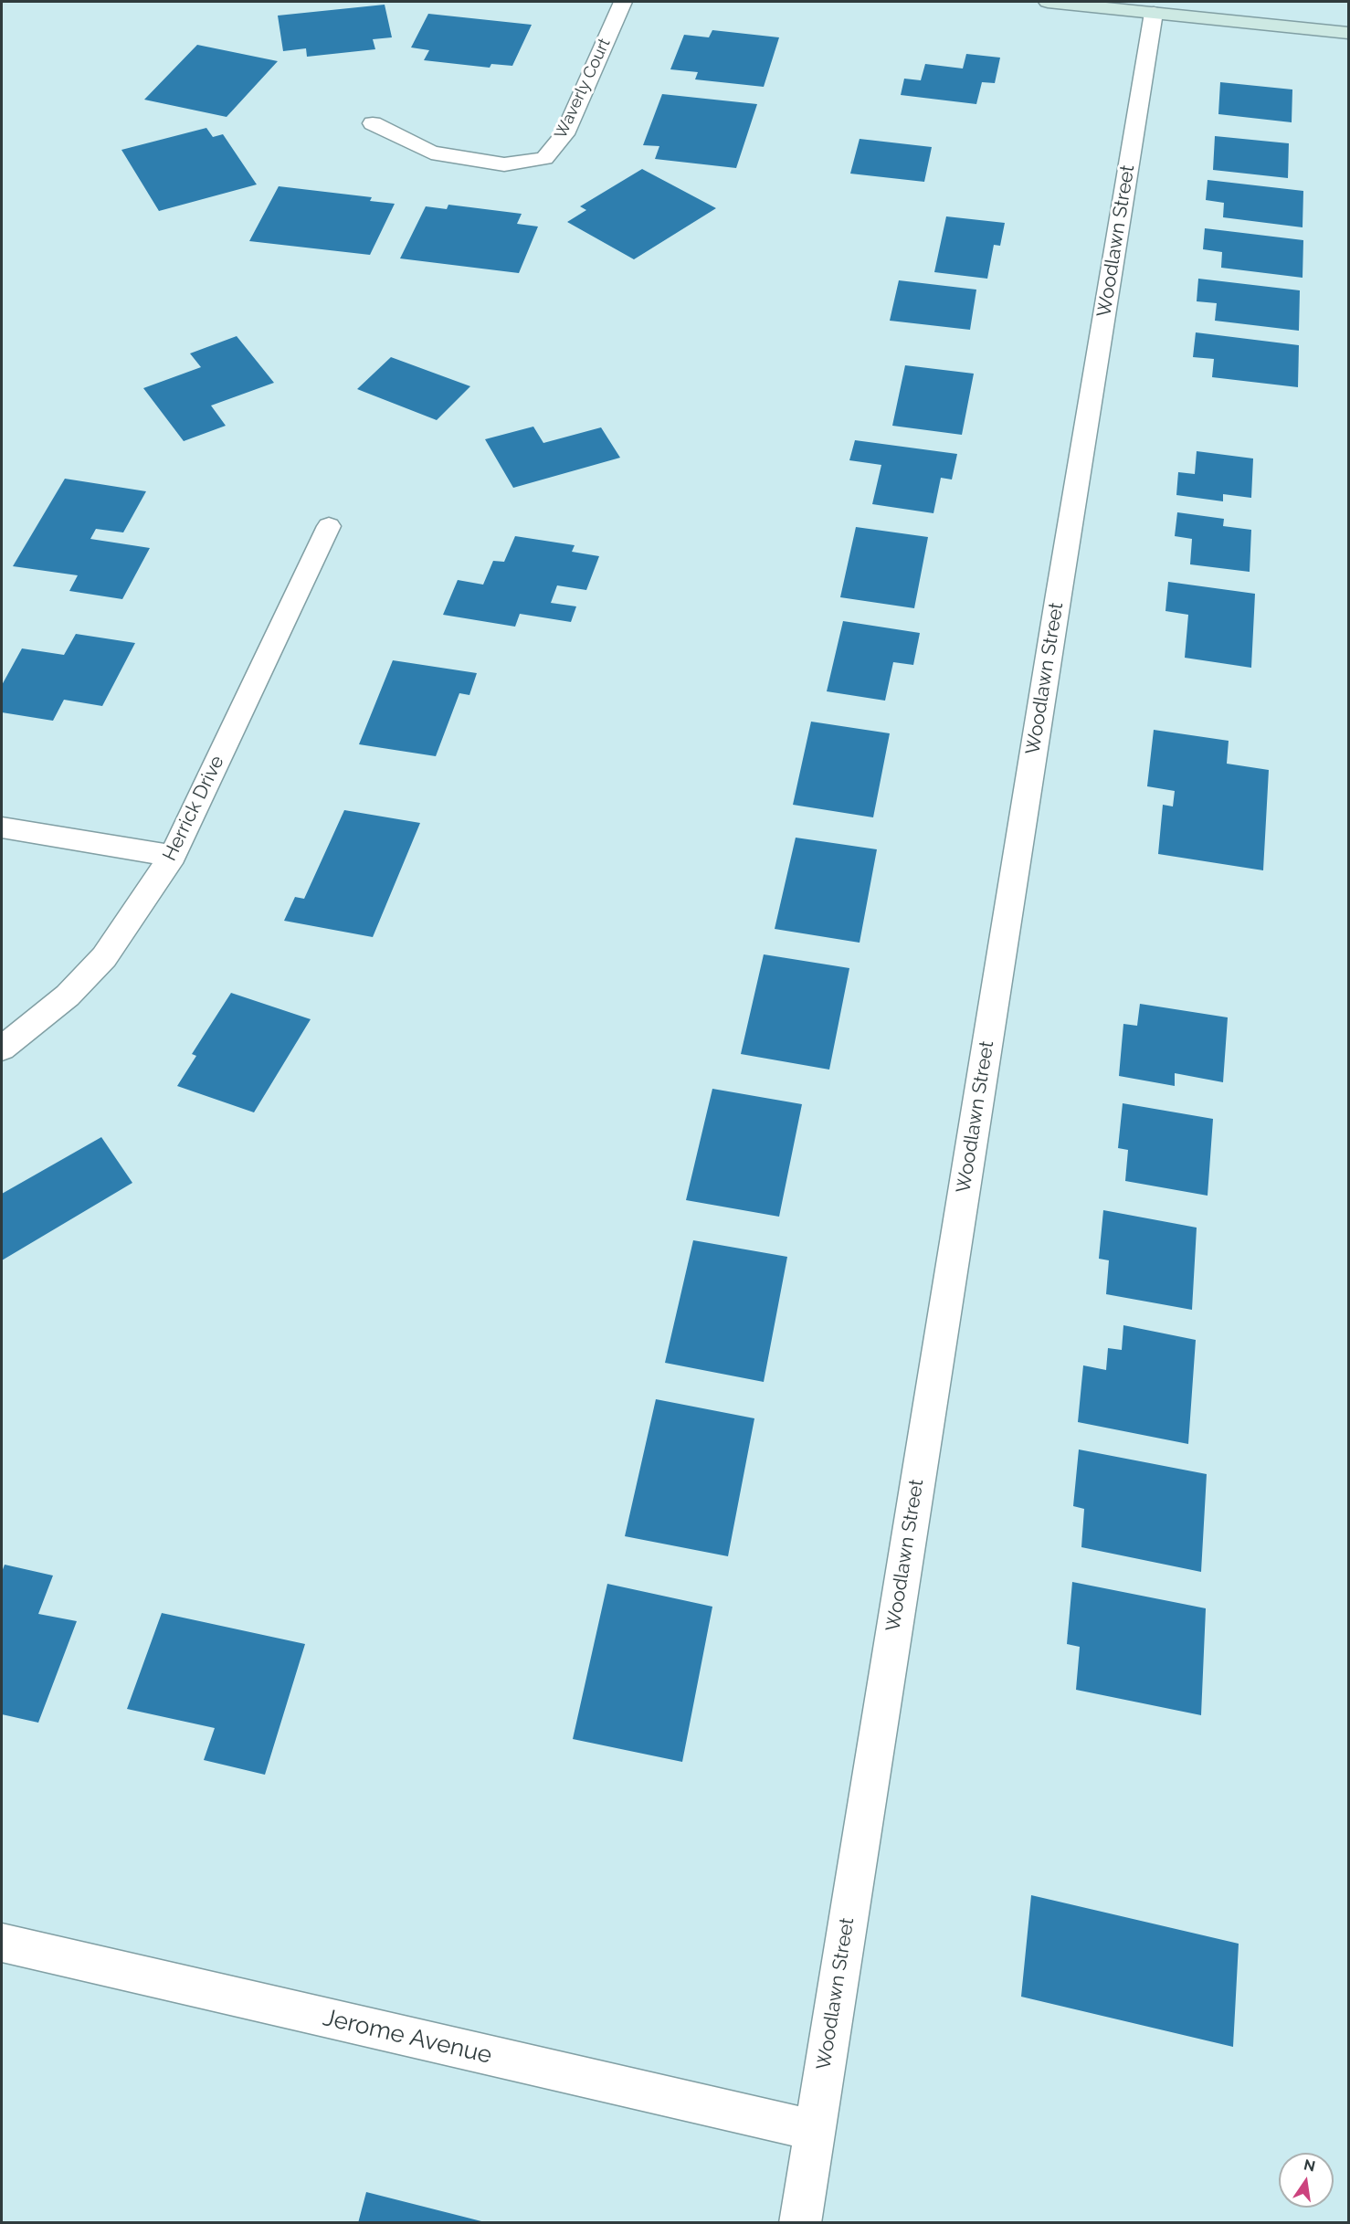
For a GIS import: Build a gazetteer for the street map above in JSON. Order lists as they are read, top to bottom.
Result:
{
  "streets": {
    "street": [
      "Waverly Court",
      "Woodlawn Street",
      "Herrick Drive",
      "Jerome Avenue"
    ]
  },
  "crossings": [
    ["Woodlawn Street", "Jerome Avenue"]
  ],
  "north": "top"
}
